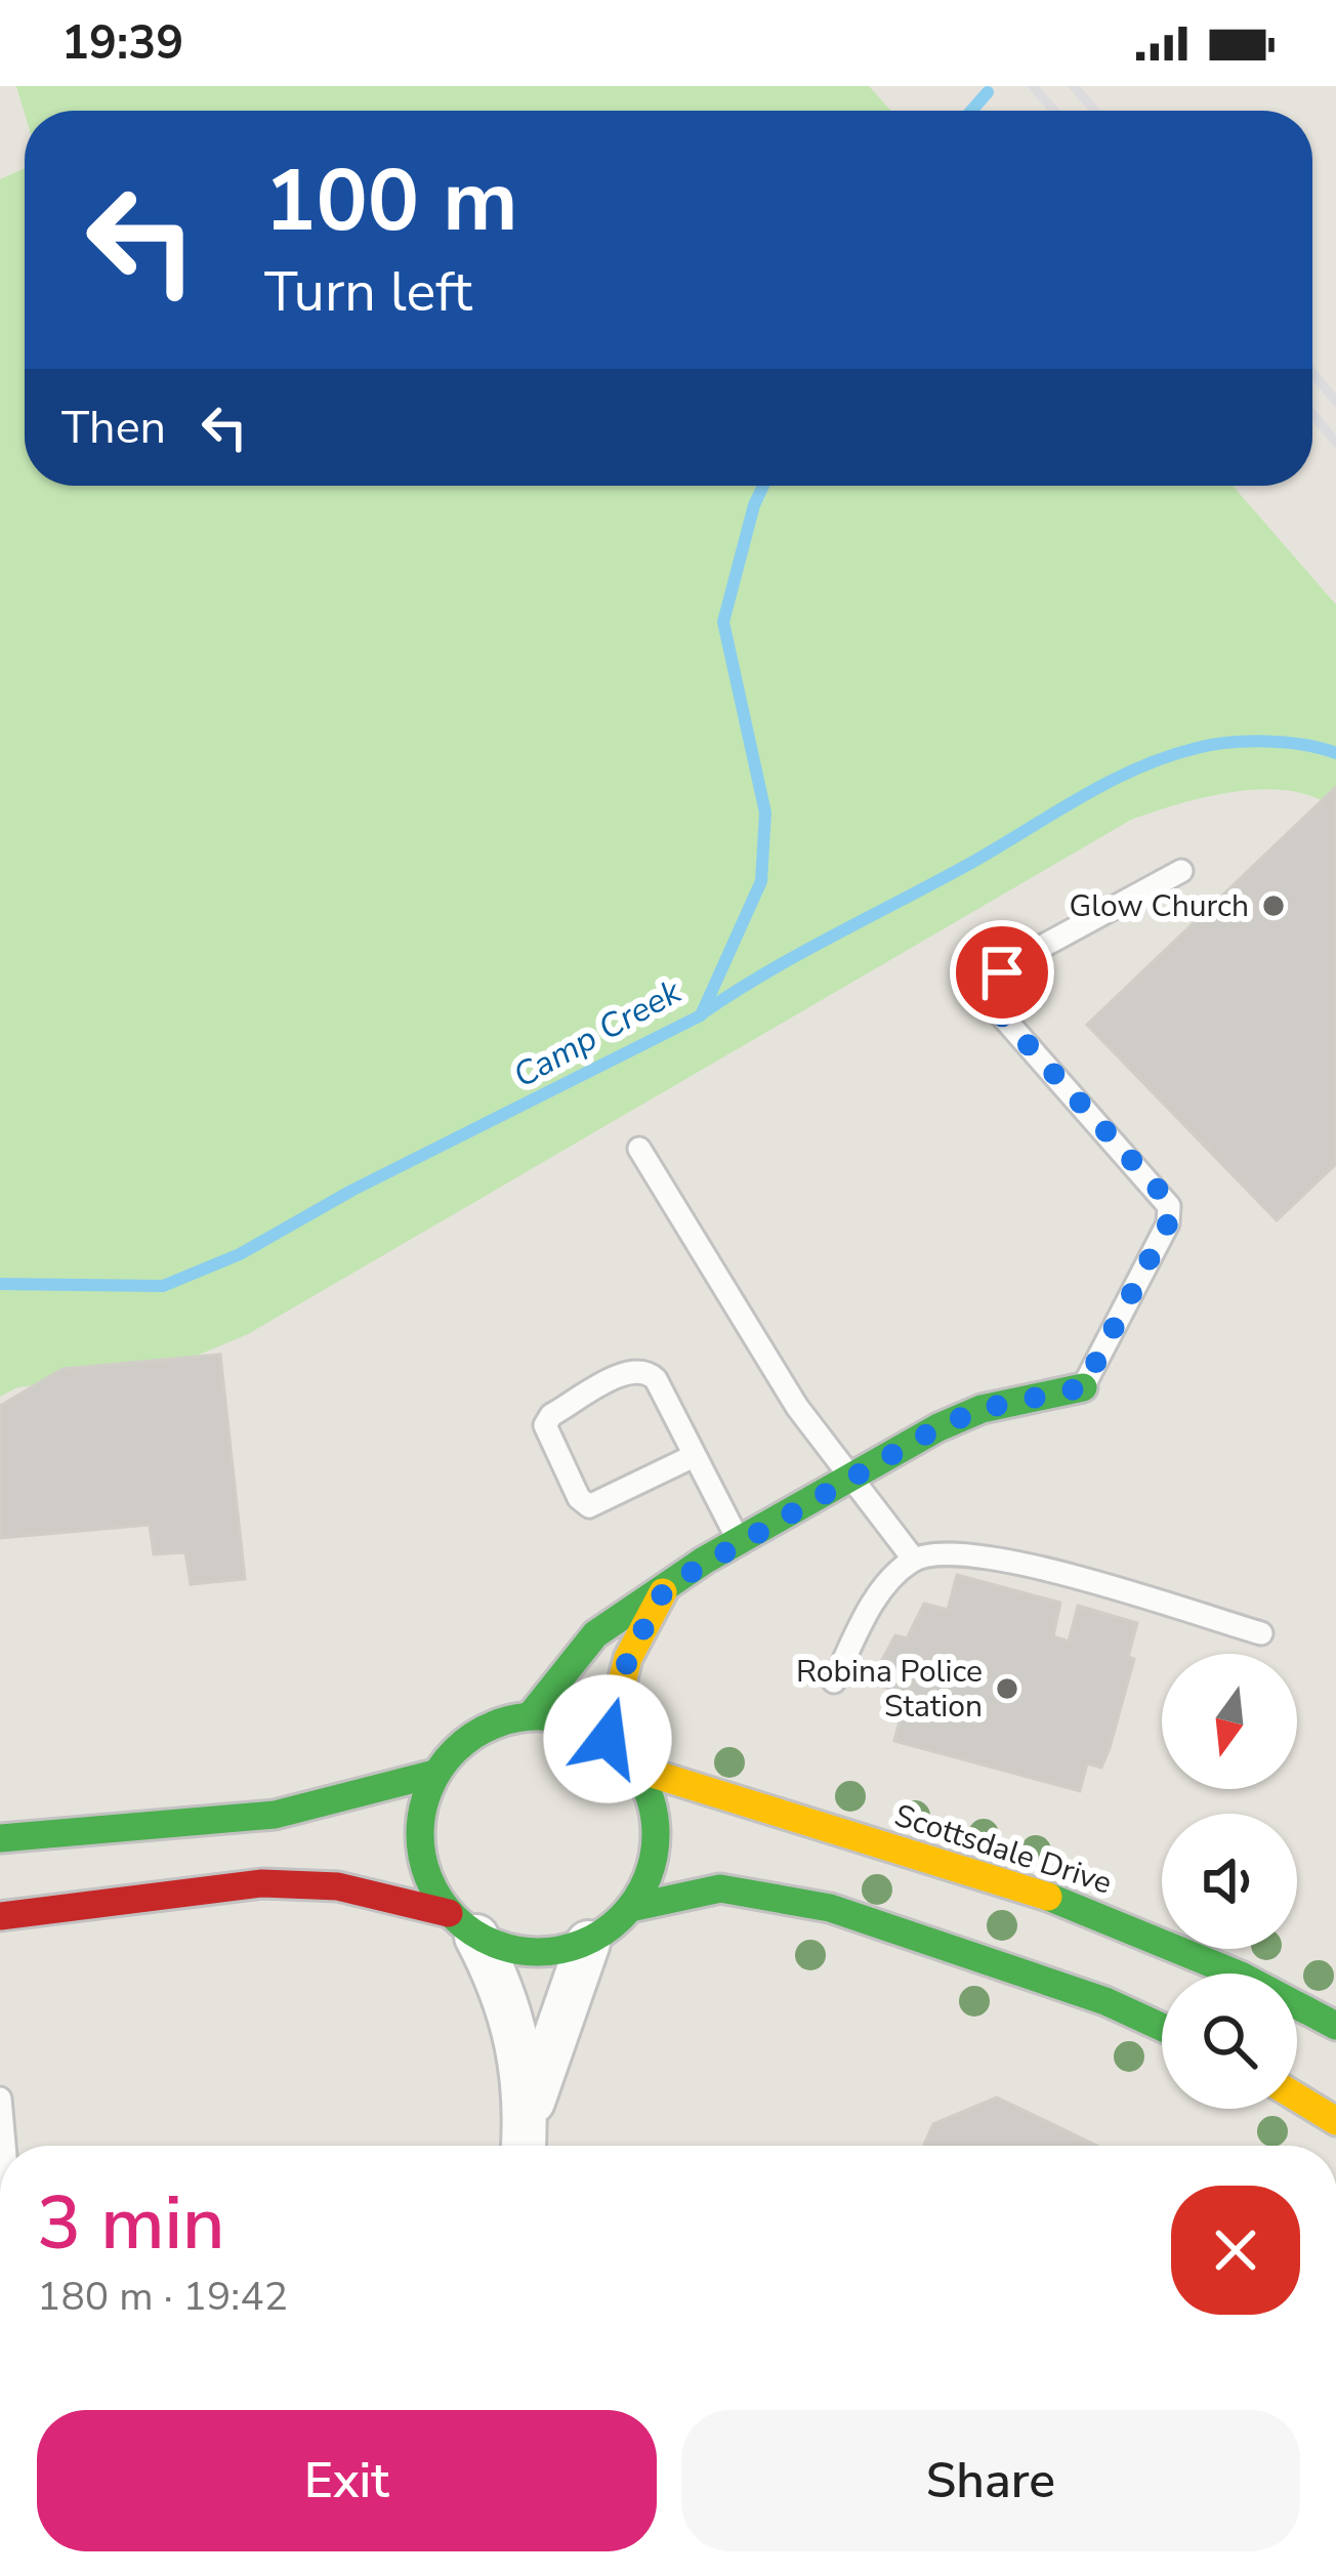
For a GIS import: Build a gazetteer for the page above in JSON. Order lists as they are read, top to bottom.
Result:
{
  "streets": {
    "main road": ["Scottsdale Drive"]
  },
  "water": ["Camp Creek"],
  "places": ["Glow Church", "Robina Police Station"],
  "north": "bottom",
  "page": {
    "status": "19:39",
    "turn": ["100 m", "Turn left"],
    "then": "Then",
    "heading": ["3 min", "180 m · 19:42"],
    "buttons": ["Exit", "Share"]
  }
}
